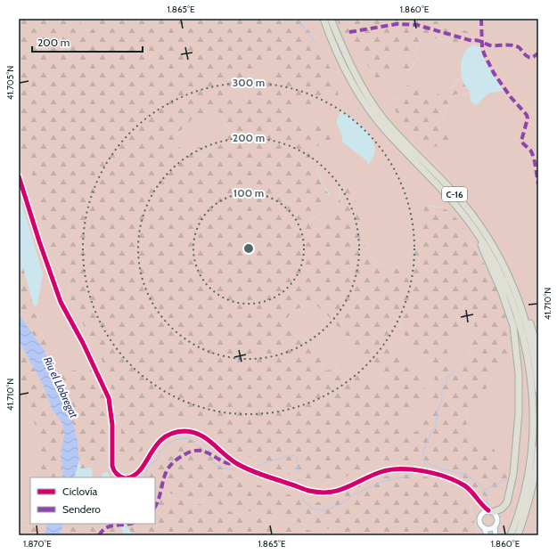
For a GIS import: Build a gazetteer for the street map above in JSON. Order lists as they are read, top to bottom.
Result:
{
  "streets": {
    "highway": ["C-16"]
  },
  "water": ["Riu el Llobregat"],
  "legend": ["Ciclovía", "Sendero"],
  "scale_bar": "200 m",
  "coordinates": [
    "1.865°E",
    "1.860°E",
    "41.705°N",
    "41.710°N",
    "1.870°E"
  ],
  "rings": ["300 m", "200 m", "100 m"]
}
